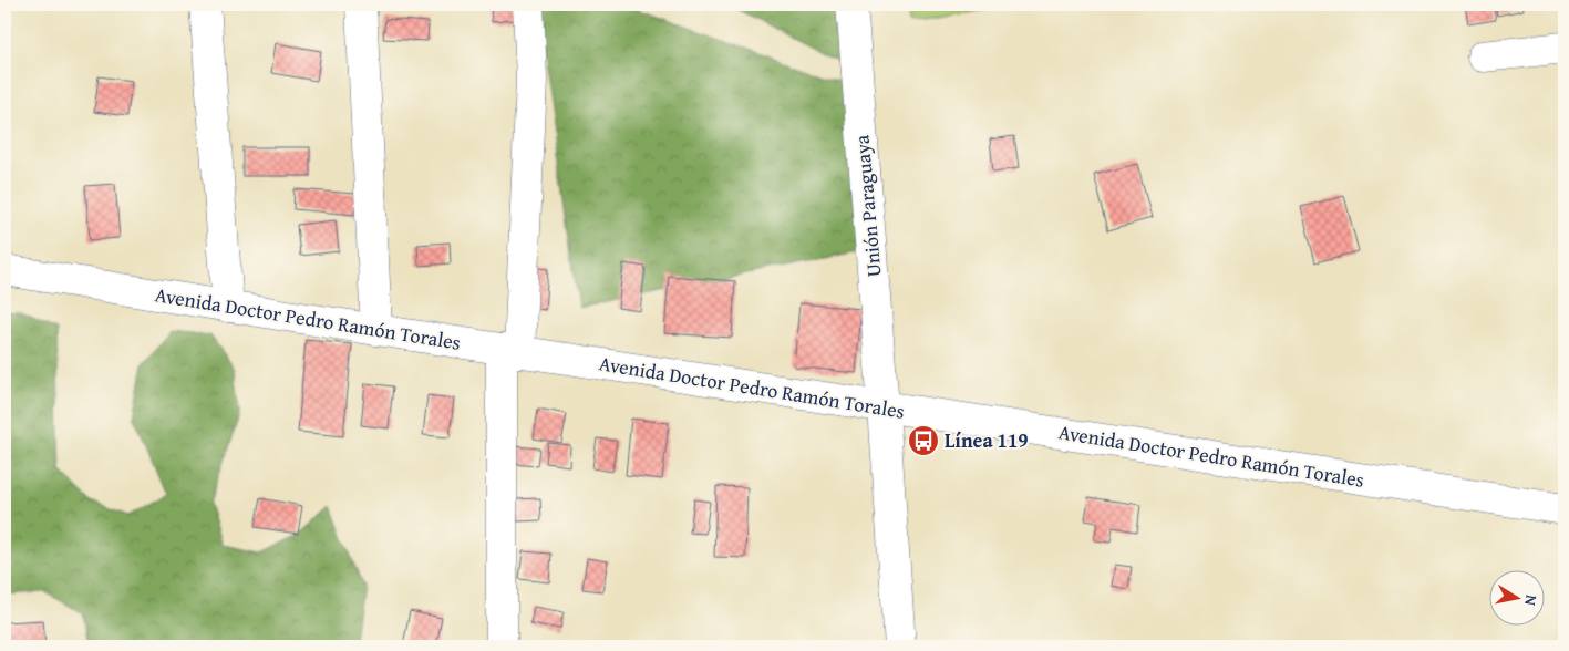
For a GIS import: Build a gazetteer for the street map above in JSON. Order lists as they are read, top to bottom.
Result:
{
  "streets": {
    "street": ["Unión Paraguaya", "Avenida Doctor Pedro Ramón Torales"]
  },
  "crossings": [
    ["Unión Paraguaya", "Avenida Doctor Pedro Ramón Torales"]
  ],
  "places": {
    "bus stop": ["Línea 119"]
  },
  "north": "right"
}
